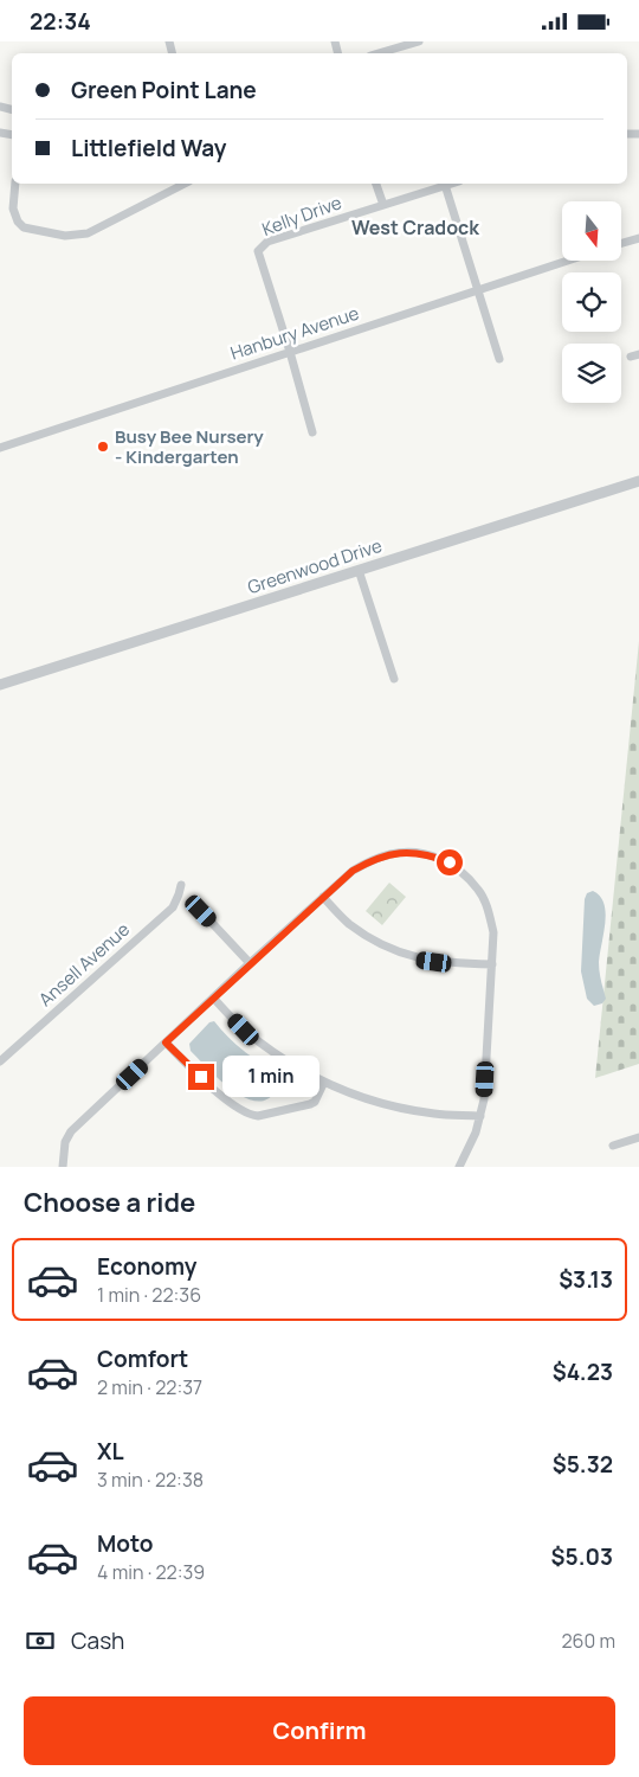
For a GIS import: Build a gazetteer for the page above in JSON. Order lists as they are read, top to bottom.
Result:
{
  "streets": {
    "street": [
      "Kelly Drive",
      "Hanbury Avenue",
      "Greenwood Drive",
      "Ansell Avenue"
    ]
  },
  "crossings": [
    ["Kelly Drive", "Hanbury Avenue"]
  ],
  "districts": ["West Cradock"],
  "places": ["Busy Bee Nursery - Kindergarten"],
  "north": "bottom",
  "page": {
    "status": "22:34",
    "banner": ["Green Point Lane", "Littlefield Way"],
    "bubble": "1 min",
    "heading": "Choose a ride",
    "list": [
      {
        "name": "Economy",
        "note": "1 min · 22:36",
        "value": "$3.13"
      },
      {
        "name": "Comfort",
        "note": "2 min · 22:37",
        "value": "$4.23"
      },
      {
        "name": "XL",
        "note": "3 min · 22:38",
        "value": "$5.32"
      },
      {
        "name": "Moto",
        "note": "4 min · 22:39",
        "value": "$5.03"
      }
    ],
    "pay": ["Cash", "260 m"],
    "buttons": "Confirm"
  }
}
